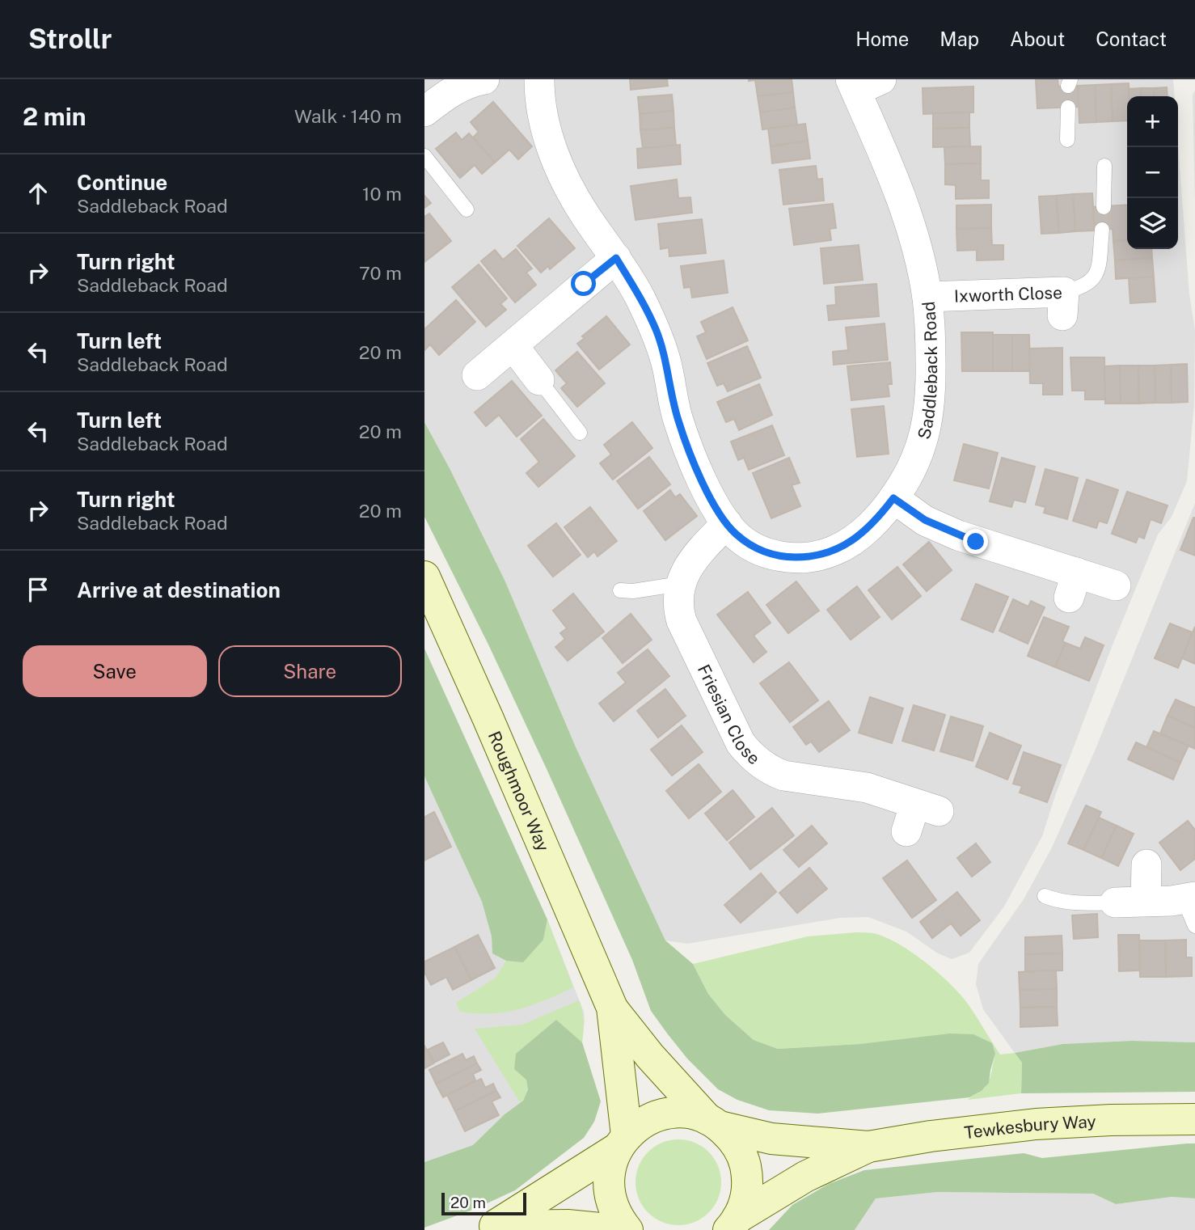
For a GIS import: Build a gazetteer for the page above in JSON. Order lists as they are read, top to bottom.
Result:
{
  "streets": {
    "main road": ["Roughmoor Way", "Tewkesbury Way"],
    "street": ["Ixworth Close", "Saddleback Road", "Friesian Close"]
  },
  "crossings": [
    ["Ixworth Close", "Saddleback Road"],
    ["Saddleback Road", "Friesian Close"],
    ["Roughmoor Way", "Tewkesbury Way"]
  ],
  "scale_bar": "20 m",
  "page": {
    "header": "Strollr",
    "nav": [
      "Home",
      "Map",
      "About",
      "Contact"
    ],
    "heading": ["2 min", "Walk · 140 m"],
    "map_buttons": ["+", "−"],
    "list": [
      ["Continue", "Saddleback Road", "10 m"],
      ["Turn right", "Saddleback Road", "70 m"],
      ["Turn left", "Saddleback Road", "20 m"],
      ["Turn left", "Saddleback Road", "20 m"],
      ["Turn right", "Saddleback Road", "20 m"],
      "Arrive at destination"
    ],
    "buttons": ["Save", "Share"],
    "scale": "20 m"
  }
}
